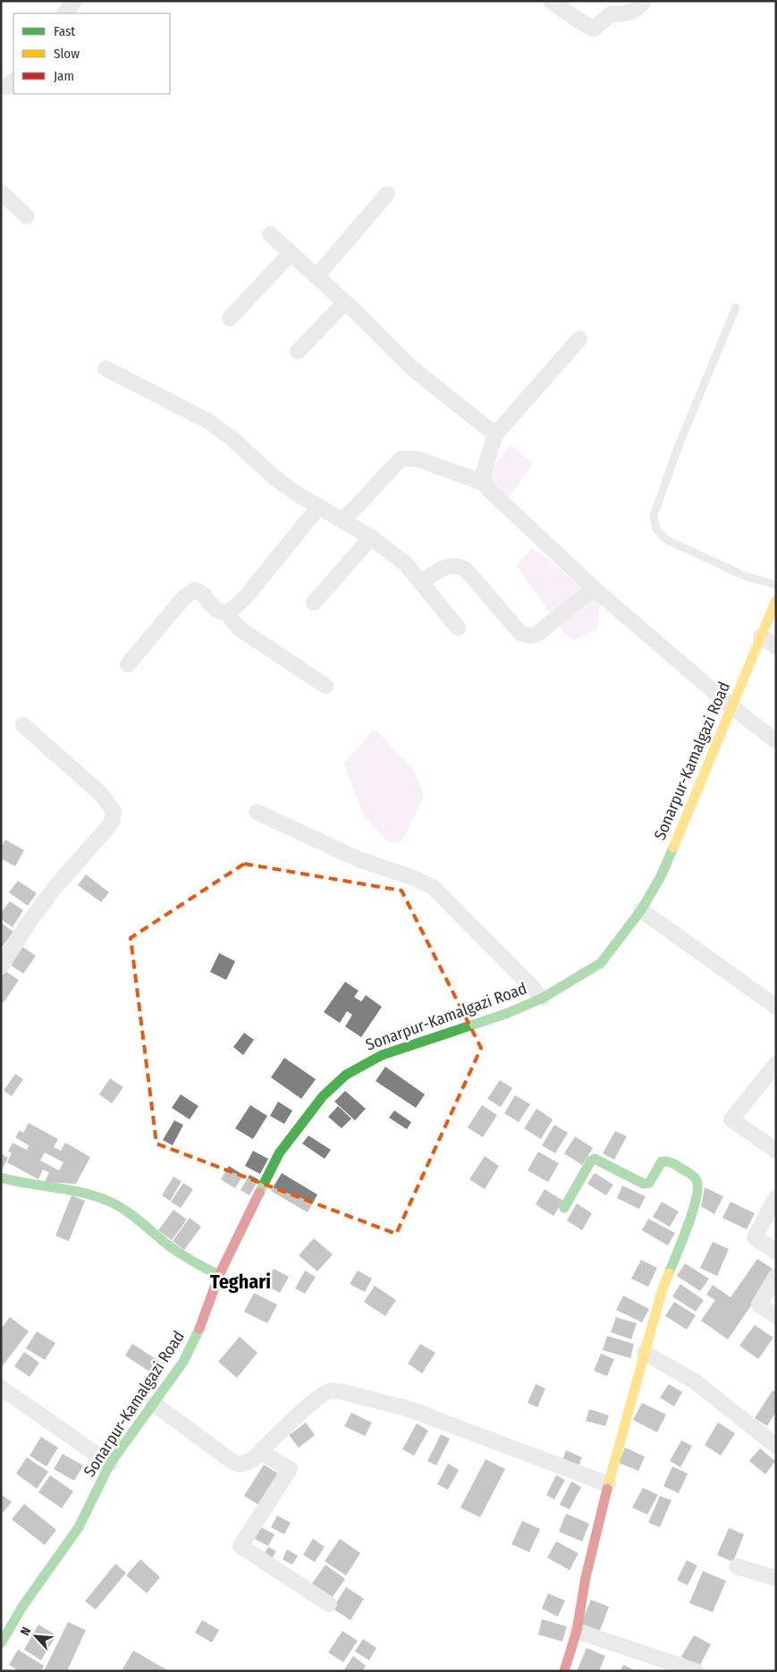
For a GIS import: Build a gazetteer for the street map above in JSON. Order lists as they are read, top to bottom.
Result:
{
  "streets": {
    "main road": ["Sonarpur-Kamalgazi Road"]
  },
  "districts": ["Teghari"],
  "legend": ["Fast", "Slow", "Jam"],
  "north": "top left"
}
